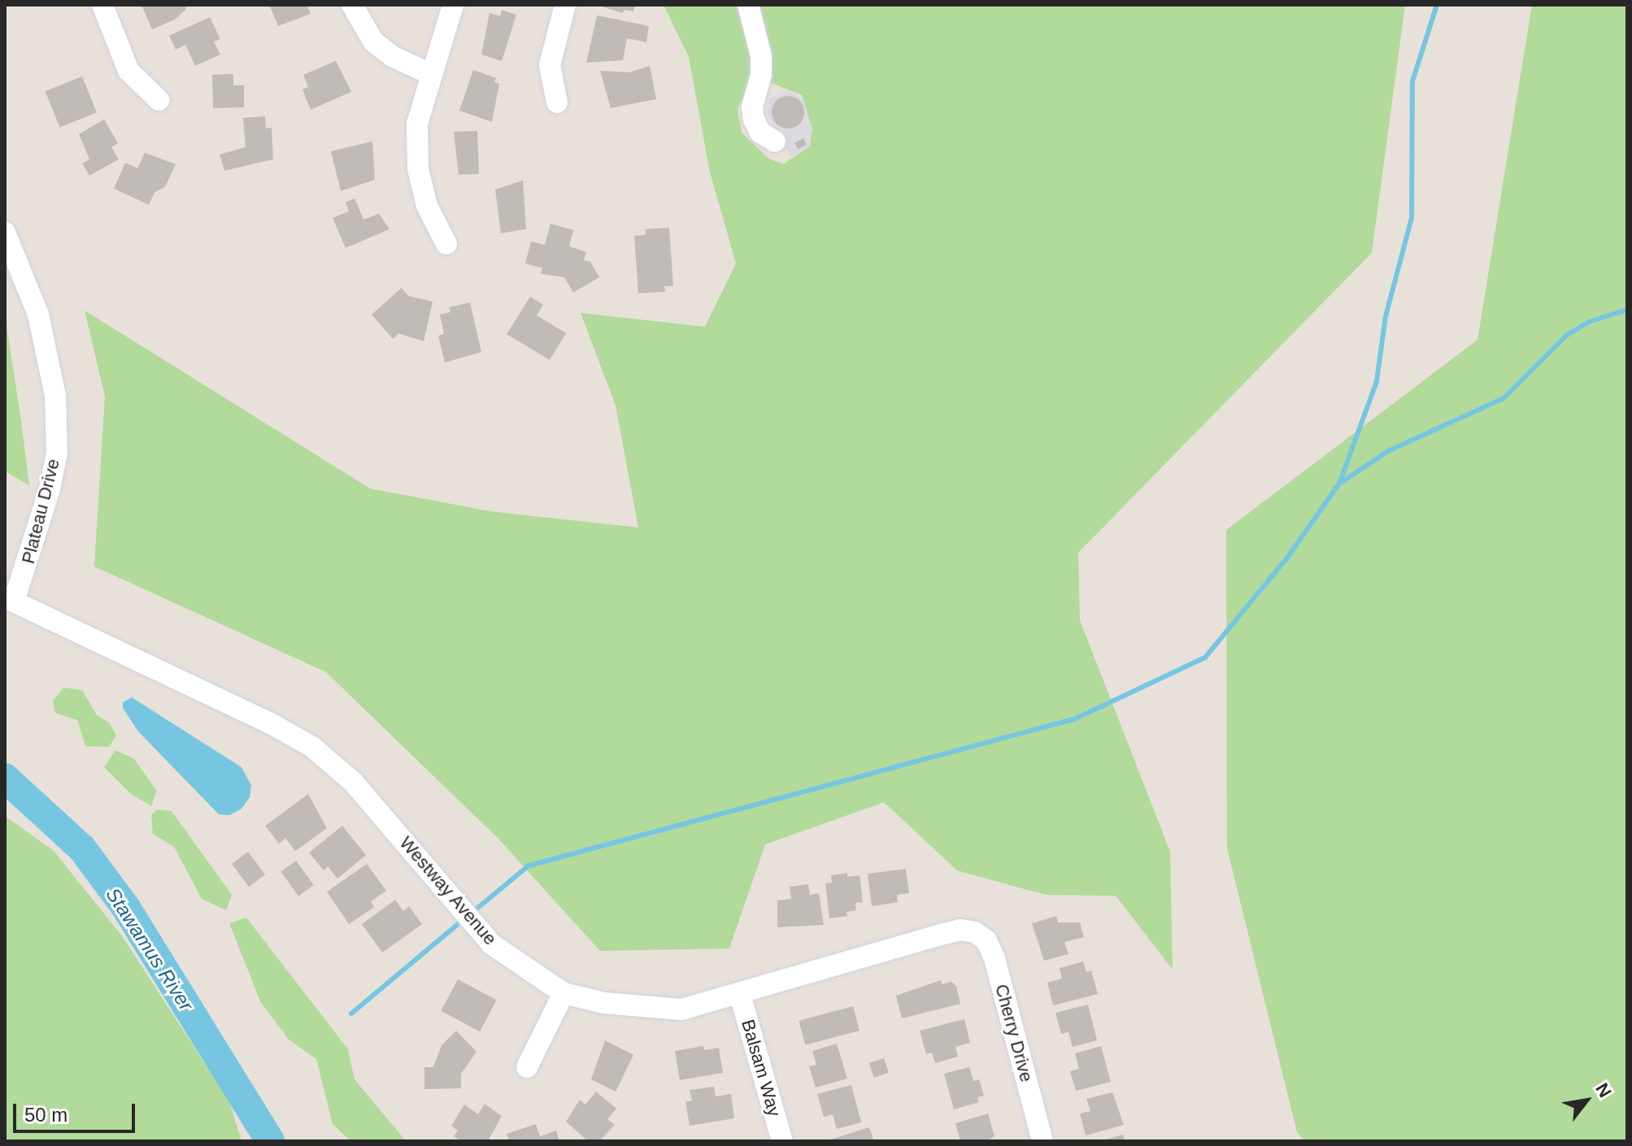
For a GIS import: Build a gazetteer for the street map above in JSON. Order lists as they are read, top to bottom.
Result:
{
  "streets": {
    "street": [
      "Plateau Drive",
      "Westway Avenue",
      "Cherry Drive",
      "Balsam Way"
    ]
  },
  "crossings": [
    ["Plateau Drive", "Westway Avenue"],
    ["Westway Avenue", "Cherry Drive"],
    ["Westway Avenue", "Balsam Way"]
  ],
  "water": ["Stawamus River"],
  "scale_bar": "50 m",
  "north": "top right"
}
